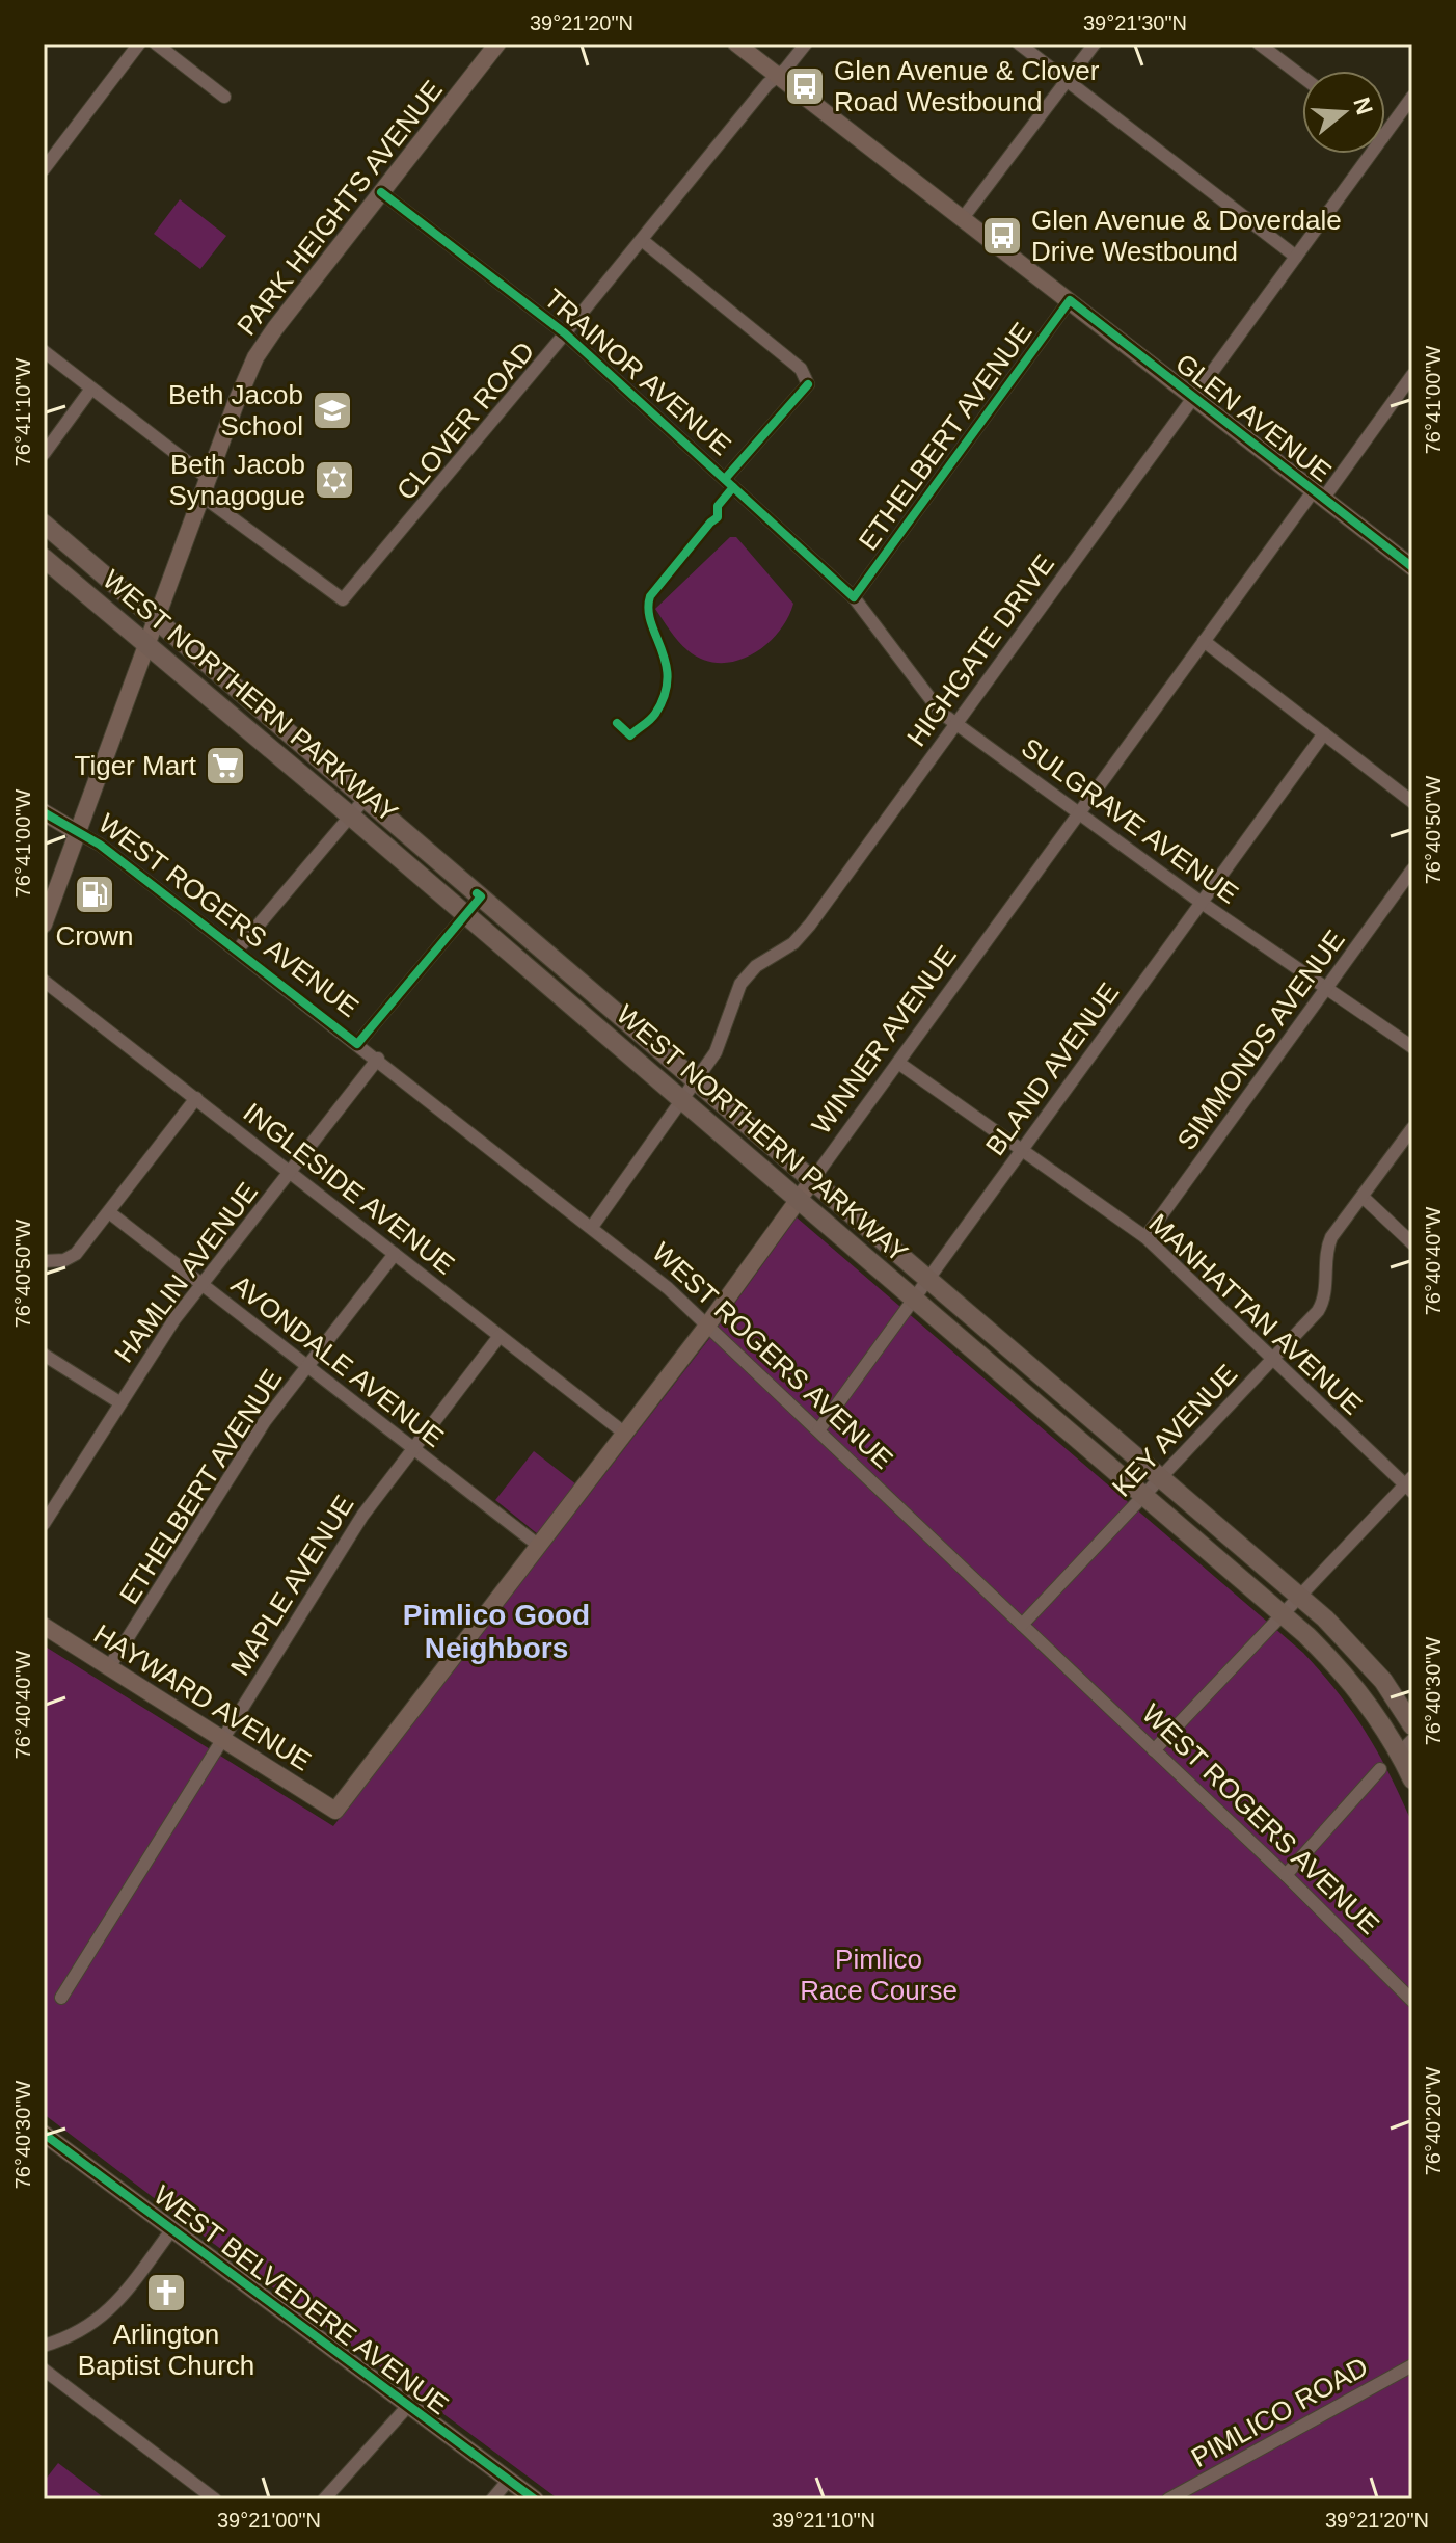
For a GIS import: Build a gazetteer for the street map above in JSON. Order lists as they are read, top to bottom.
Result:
{
  "streets": {
    "main road": ["WEST NORTHERN PARKWAY"],
    "street": [
      "PARK HEIGHTS AVENUE",
      "TRAINOR AVENUE",
      "GLEN AVENUE",
      "CLOVER ROAD",
      "ETHELBERT AVENUE",
      "HIGHGATE DRIVE",
      "SULGRAVE AVENUE",
      "WEST ROGERS AVENUE",
      "WINNER AVENUE",
      "SIMMONDS AVENUE",
      "BLAND AVENUE",
      "INGLESIDE AVENUE",
      "HAMLIN AVENUE",
      "MANHATTAN AVENUE",
      "AVONDALE AVENUE",
      "KEY AVENUE",
      "MAPLE AVENUE",
      "HAYWARD AVENUE",
      "WEST BELVEDERE AVENUE",
      "PIMLICO ROAD"
    ]
  },
  "crossings": [
    ["PARK HEIGHTS AVENUE", "TRAINOR AVENUE"],
    ["PARK HEIGHTS AVENUE", "CLOVER ROAD"],
    ["PARK HEIGHTS AVENUE", "WEST NORTHERN PARKWAY"],
    ["PARK HEIGHTS AVENUE", "WEST ROGERS AVENUE"],
    ["TRAINOR AVENUE", "CLOVER ROAD"],
    ["TRAINOR AVENUE", "ETHELBERT AVENUE"],
    ["TRAINOR AVENUE", "SULGRAVE AVENUE"],
    ["GLEN AVENUE", "CLOVER ROAD"],
    ["GLEN AVENUE", "ETHELBERT AVENUE"],
    ["GLEN AVENUE", "HIGHGATE DRIVE"],
    ["GLEN AVENUE", "WINNER AVENUE"],
    ["ETHELBERT AVENUE", "SULGRAVE AVENUE"],
    ["ETHELBERT AVENUE", "INGLESIDE AVENUE"],
    ["ETHELBERT AVENUE", "AVONDALE AVENUE"],
    ["ETHELBERT AVENUE", "HAYWARD AVENUE"],
    ["HIGHGATE DRIVE", "WEST NORTHERN PARKWAY"],
    ["HIGHGATE DRIVE", "SULGRAVE AVENUE"],
    ["HIGHGATE DRIVE", "WEST ROGERS AVENUE"],
    ["WEST NORTHERN PARKWAY", "WINNER AVENUE"],
    ["WEST NORTHERN PARKWAY", "BLAND AVENUE"],
    ["WEST NORTHERN PARKWAY", "KEY AVENUE"],
    ["SULGRAVE AVENUE", "WINNER AVENUE"],
    ["SULGRAVE AVENUE", "SIMMONDS AVENUE"],
    ["SULGRAVE AVENUE", "BLAND AVENUE"],
    ["WEST ROGERS AVENUE", "WINNER AVENUE"],
    ["WEST ROGERS AVENUE", "BLAND AVENUE"],
    ["WEST ROGERS AVENUE", "HAMLIN AVENUE"],
    ["WEST ROGERS AVENUE", "KEY AVENUE"],
    ["WINNER AVENUE", "INGLESIDE AVENUE"],
    ["WINNER AVENUE", "MANHATTAN AVENUE"],
    ["WINNER AVENUE", "AVONDALE AVENUE"],
    ["WINNER AVENUE", "HAYWARD AVENUE"],
    ["SIMMONDS AVENUE", "MANHATTAN AVENUE"],
    ["BLAND AVENUE", "MANHATTAN AVENUE"],
    ["INGLESIDE AVENUE", "HAMLIN AVENUE"],
    ["INGLESIDE AVENUE", "MAPLE AVENUE"],
    ["HAMLIN AVENUE", "AVONDALE AVENUE"],
    ["MANHATTAN AVENUE", "KEY AVENUE"],
    ["AVONDALE AVENUE", "MAPLE AVENUE"],
    ["MAPLE AVENUE", "HAYWARD AVENUE"]
  ],
  "districts": ["Pimlico Good Neighbors"],
  "parks": ["Pimlico Race Course"],
  "places": {
    "bus stop": ["Glen Avenue & Clover Road Westbound", "Glen Avenue & Doverdale Drive Westbound"],
    "school or university": ["Beth Jacob School"],
    "synagogue": ["Beth Jacob Synagogue"],
    "supermarket": ["Tiger Mart"],
    "fuel station": ["Crown"],
    "church": ["Arlington Baptist Church"]
  },
  "north": "right",
  "coordinates": [
    "39°21'20\"N",
    "39°21'30\"N",
    "76°41'00\"W",
    "76°41'10\"W",
    "76°40'50\"W",
    "76°40'40\"W",
    "76°40'30\"W",
    "76°40'20\"W",
    "39°21'00\"N",
    "39°21'10\"N"
  ]
}
